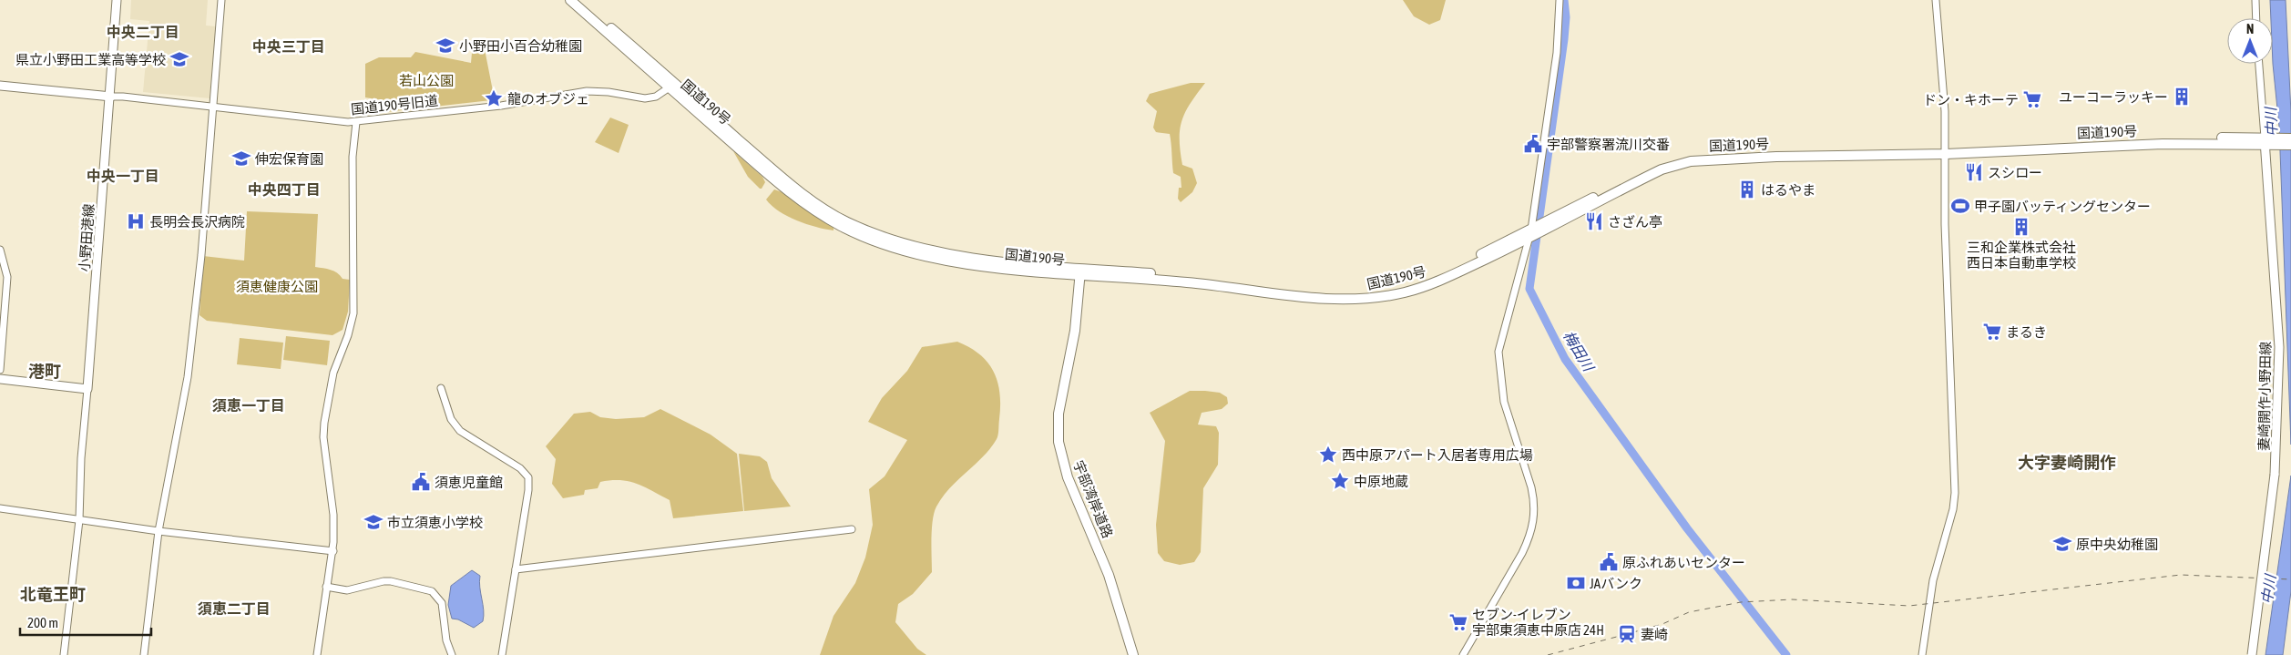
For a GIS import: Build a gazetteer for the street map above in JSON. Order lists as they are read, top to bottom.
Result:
{
  "streets": {
    "highway": ["国道190号", "宇部湾岸道路"],
    "main road": ["小野田港線", "妻崎開作小野田線"],
    "street": ["国道190号旧道"]
  },
  "crossings": [
    ["国道190号", "国道190号旧道"],
    ["国道190号", "妻崎開作小野田線"],
    ["国道190号", "宇部湾岸道路"],
    ["国道190号旧道", "小野田港線"]
  ],
  "districts": [
    "中央二丁目",
    "中央三丁目",
    "中央一丁目",
    "中央四丁目",
    "港町",
    "須恵一丁目",
    "大字妻崎開作",
    "北竜王町",
    "須恵二丁目"
  ],
  "water": ["中川", "梅田川"],
  "parks": ["若山公園", "須恵健康公園"],
  "places": {
    "school or university": [
      "小野田小百合幼稚園",
      "県立小野田工業高等学校",
      "伸宏保育園",
      "市立須恵小学校",
      "原中央幼稚園"
    ],
    "building": ["ユーコーラッキー", "はるやま", "三和企業株式会社 西日本自動車学校"],
    "place": ["龍のオブジェ", "西中原アパート入居者専用広場", "中原地蔵"],
    "supermarket": ["ドン・キホーテ", "まるき", "セブン-イレブン 宇部東須恵中原店 24H"],
    "public building": ["宇部警察署流川交番", "須恵児童館", "原ふれあいセンター"],
    "restaurant": ["スシロー", "さざん亭"],
    "sports": ["甲子園バッティングセンター"],
    "hospital": ["長明会長沢病院"],
    "bank": ["JAバンク"],
    "station": ["妻崎"]
  },
  "scale_bar": "200 m",
  "north": "top"
}
